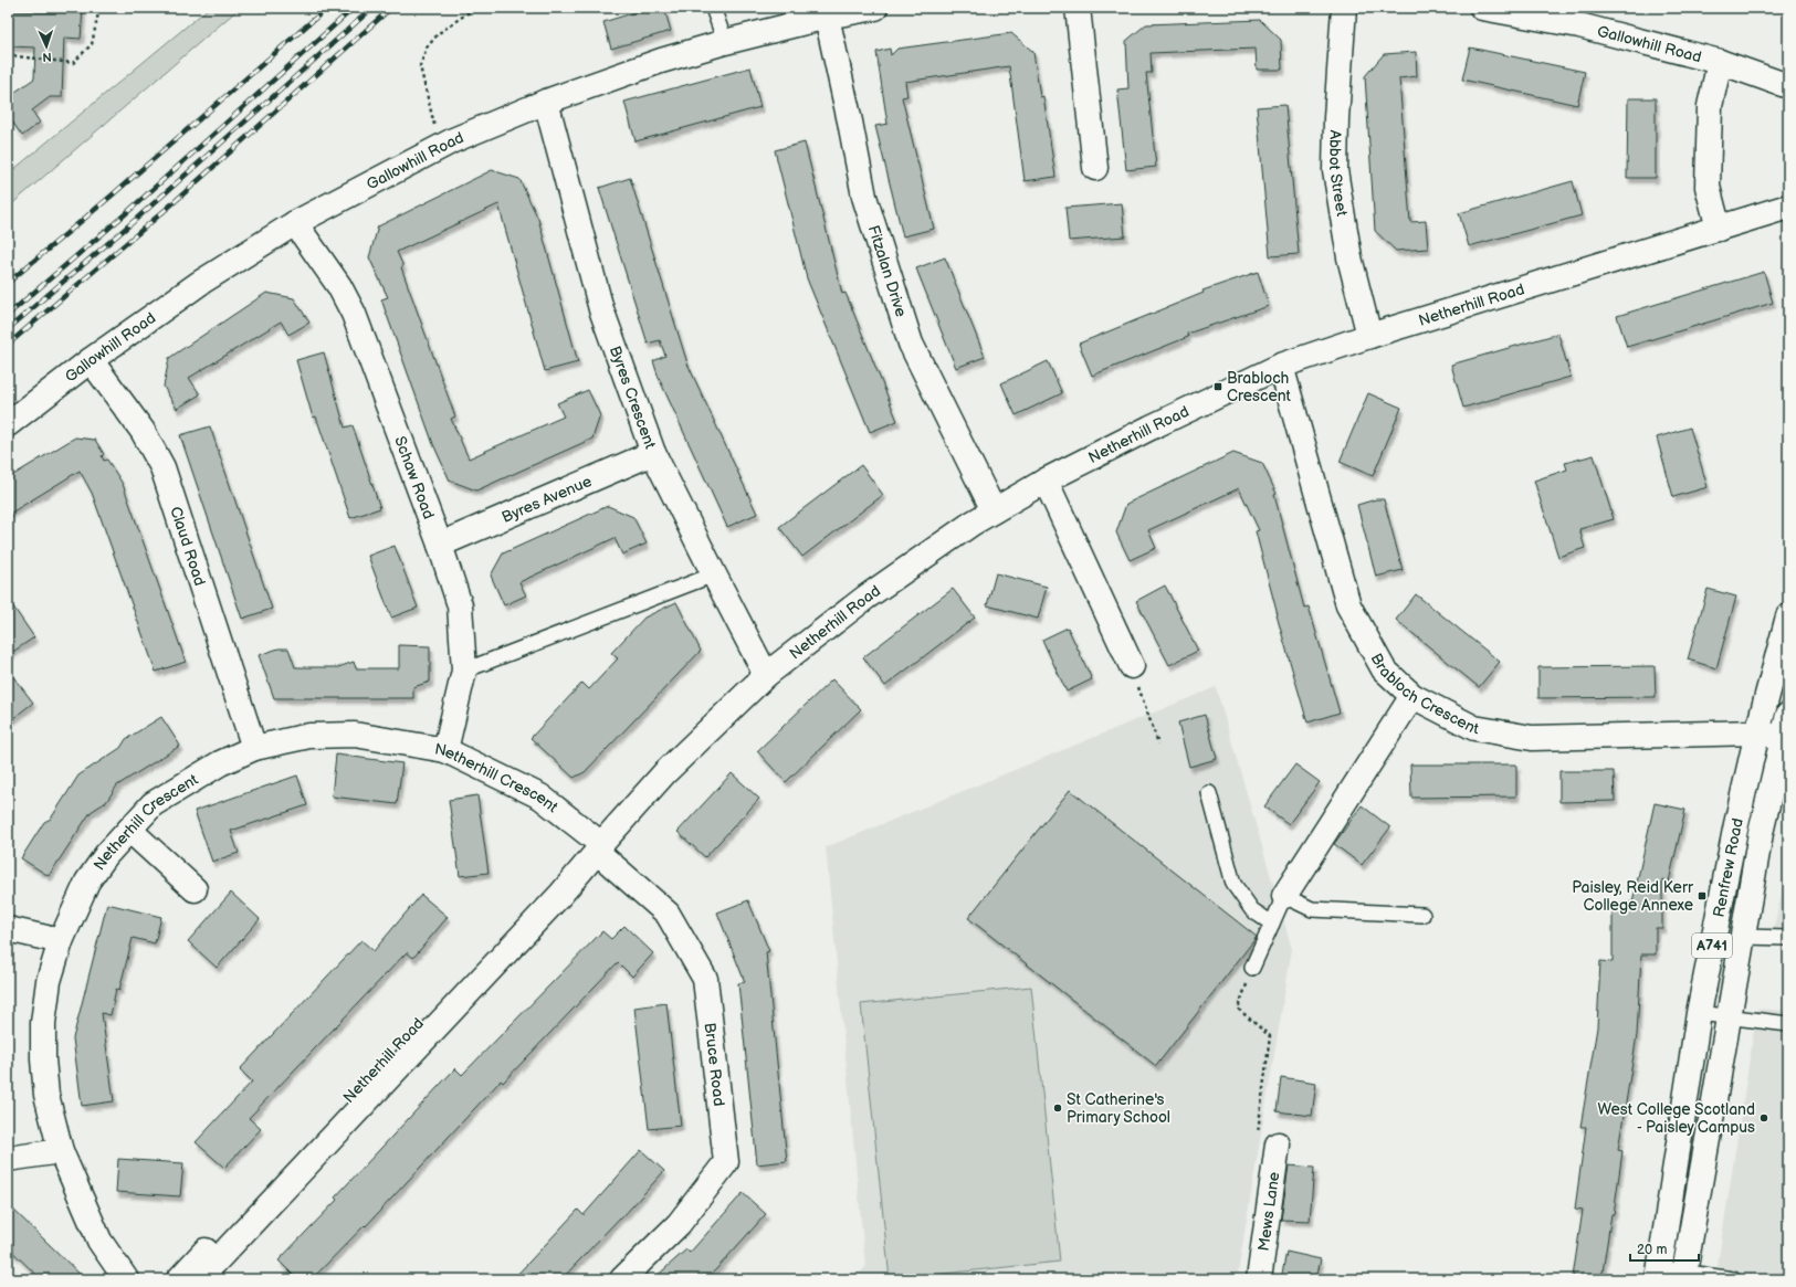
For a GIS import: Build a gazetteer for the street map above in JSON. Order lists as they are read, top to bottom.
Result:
{
  "streets": {
    "street": [
      "Gallowhill Road",
      "Abbot Street",
      "Fitzalan Drive",
      "Netherhill Road",
      "Byres Crescent",
      "Schaw Road",
      "Byres Avenue",
      "Claud Road",
      "Brabloch Crescent",
      "Netherhill Crescent",
      "Renfrew Road",
      "A741",
      "Bruce Road",
      "Mews Lane"
    ]
  },
  "crossings": [
    ["Gallowhill Road", "Fitzalan Drive"],
    ["Gallowhill Road", "Byres Crescent"],
    ["Gallowhill Road", "Schaw Road"],
    ["Gallowhill Road", "Claud Road"],
    ["Abbot Street", "Netherhill Road"],
    ["Fitzalan Drive", "Netherhill Road"],
    ["Netherhill Road", "Byres Crescent"],
    ["Netherhill Road", "Brabloch Crescent"],
    ["Netherhill Road", "Netherhill Crescent"],
    ["Netherhill Road", "Bruce Road"],
    ["Byres Crescent", "Byres Avenue"],
    ["Schaw Road", "Byres Avenue"],
    ["Schaw Road", "Netherhill Crescent"],
    ["Claud Road", "Netherhill Crescent"],
    ["Brabloch Crescent", "Renfrew Road"],
    ["Netherhill Crescent", "Bruce Road"]
  ],
  "places": {
    "transit": ["Brabloch Crescent", "Paisley, Reid Kerr College Annexe"],
    "other": ["St Catherine's Primary School", "West College Scotland - Paisley Campus"]
  },
  "scale_bar": "20 m",
  "north": "bottom"
}
